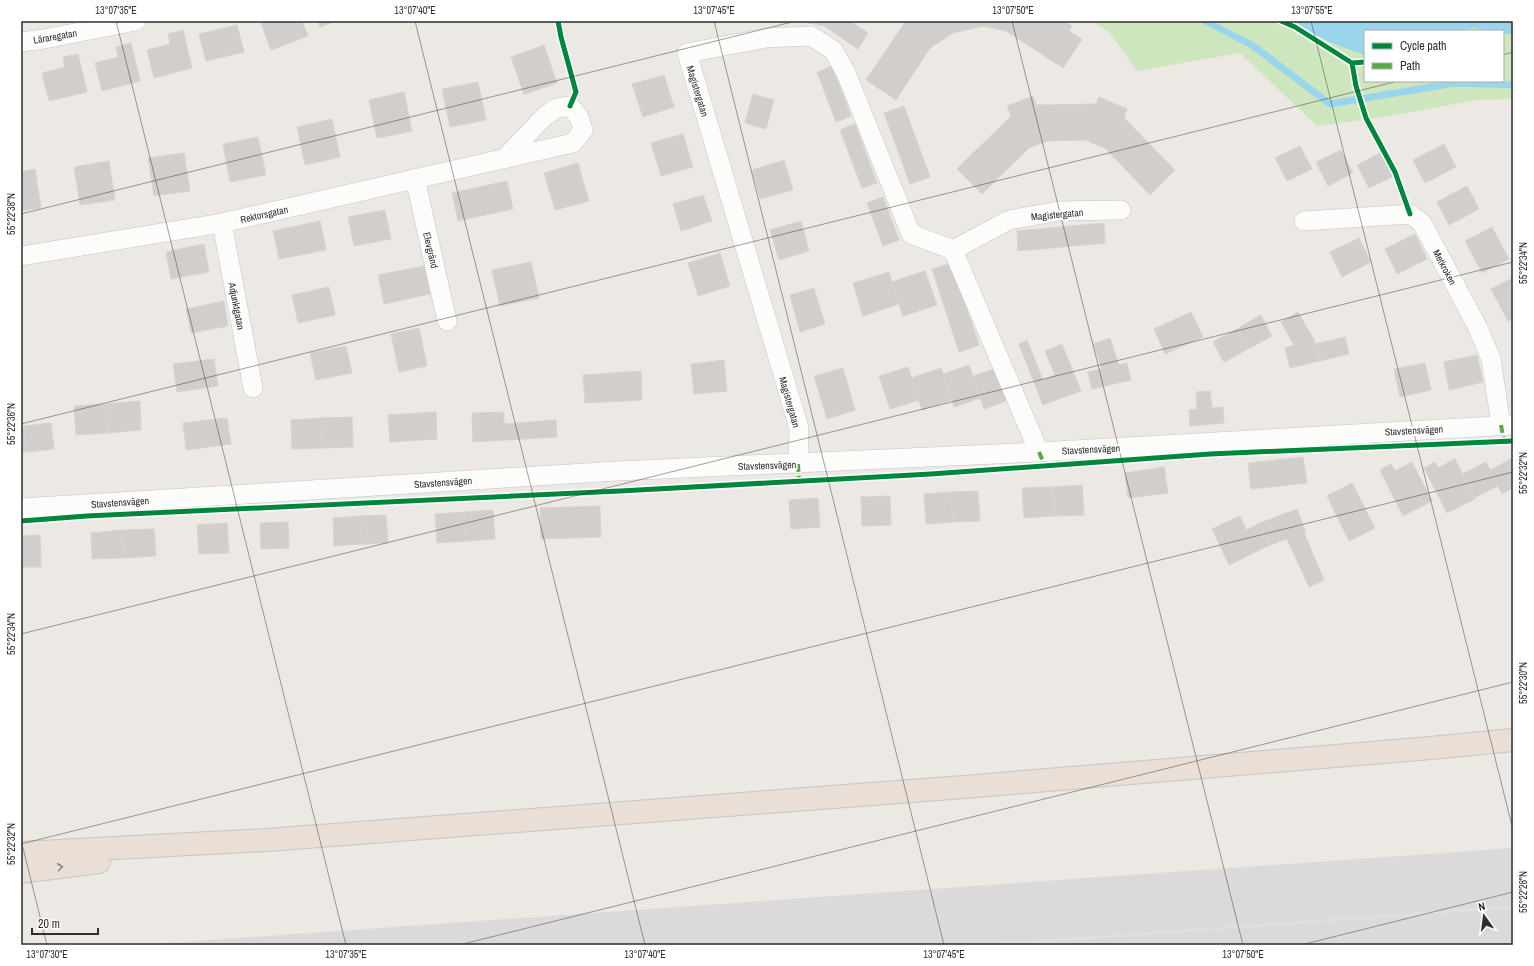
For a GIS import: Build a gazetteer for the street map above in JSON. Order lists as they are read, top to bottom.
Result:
{
  "streets": {
    "street": [
      "Läraregatan",
      "Magistergatan",
      "Rektorsgatan",
      "Elevgränd",
      "Metkroken",
      "Adjunktgatan",
      "Stavstensvägen"
    ]
  },
  "crossings": [
    ["Magistergatan", "Stavstensvägen"],
    ["Rektorsgatan", "Elevgränd"],
    ["Rektorsgatan", "Adjunktgatan"],
    ["Metkroken", "Stavstensvägen"]
  ],
  "legend": ["Cycle path", "Path"],
  "scale_bar": "20 m",
  "north": "top",
  "coordinates": [
    "13°07'35\"E",
    "13°07'40\"E",
    "13°07'45\"E",
    "13°07'50\"E",
    "13°07'55\"E",
    "55°22'38\"N",
    "55°22'34\"N",
    "55°22'36\"N",
    "55°22'32\"N",
    "55°22'30\"N",
    "55°22'28\"N",
    "13°07'30\"E"
  ]
}
